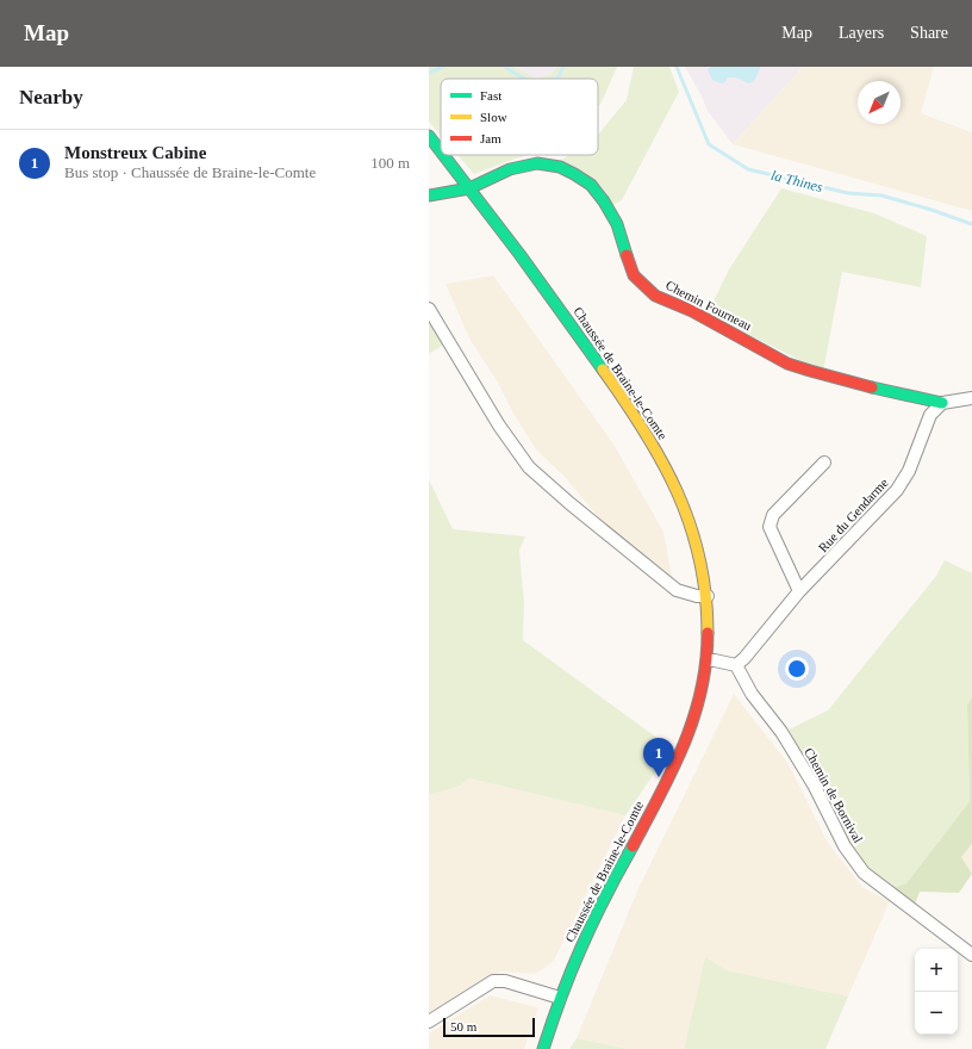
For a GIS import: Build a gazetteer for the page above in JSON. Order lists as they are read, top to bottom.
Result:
{
  "streets": {
    "main road": ["Chemin Fourneau", "Chaussée de Braine-le-Comte"],
    "street": ["Rue du Gendarme", "Chemin de Bornival"]
  },
  "crossings": [
    ["Chemin Fourneau", "Chaussée de Braine-le-Comte"],
    ["Chemin Fourneau", "Rue du Gendarme"],
    ["Rue du Gendarme", "Chemin de Bornival"]
  ],
  "water": ["la Thines"],
  "legend": ["Fast", "Slow", "Jam"],
  "scale_bar": "50 m",
  "north": "bottom left",
  "page": {
    "header": "Map",
    "nav": ["Map", "Layers", "Share"],
    "heading": "Nearby",
    "list": [
      {
        "mark": "1",
        "name": "Monstreux Cabine",
        "note": "Bus stop · Chaussée de Braine-le-Comte",
        "value": "100 m"
      }
    ],
    "pins": "1",
    "map_buttons": ["+", "−"],
    "scale": "50 m"
  }
}
